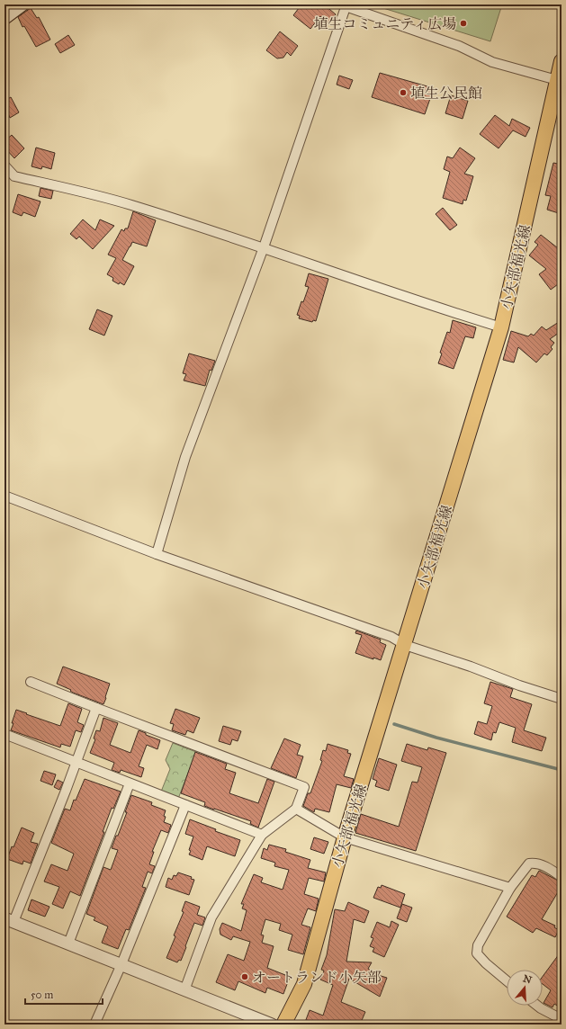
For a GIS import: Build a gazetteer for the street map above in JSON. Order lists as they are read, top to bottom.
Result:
{
  "streets": {
    "main road": ["小矢部福光線"]
  },
  "places": ["埴生コミュニティ広場", "埴生公民館", "オートランド小矢部"],
  "scale_bar": "50 m",
  "north": "top"
}
